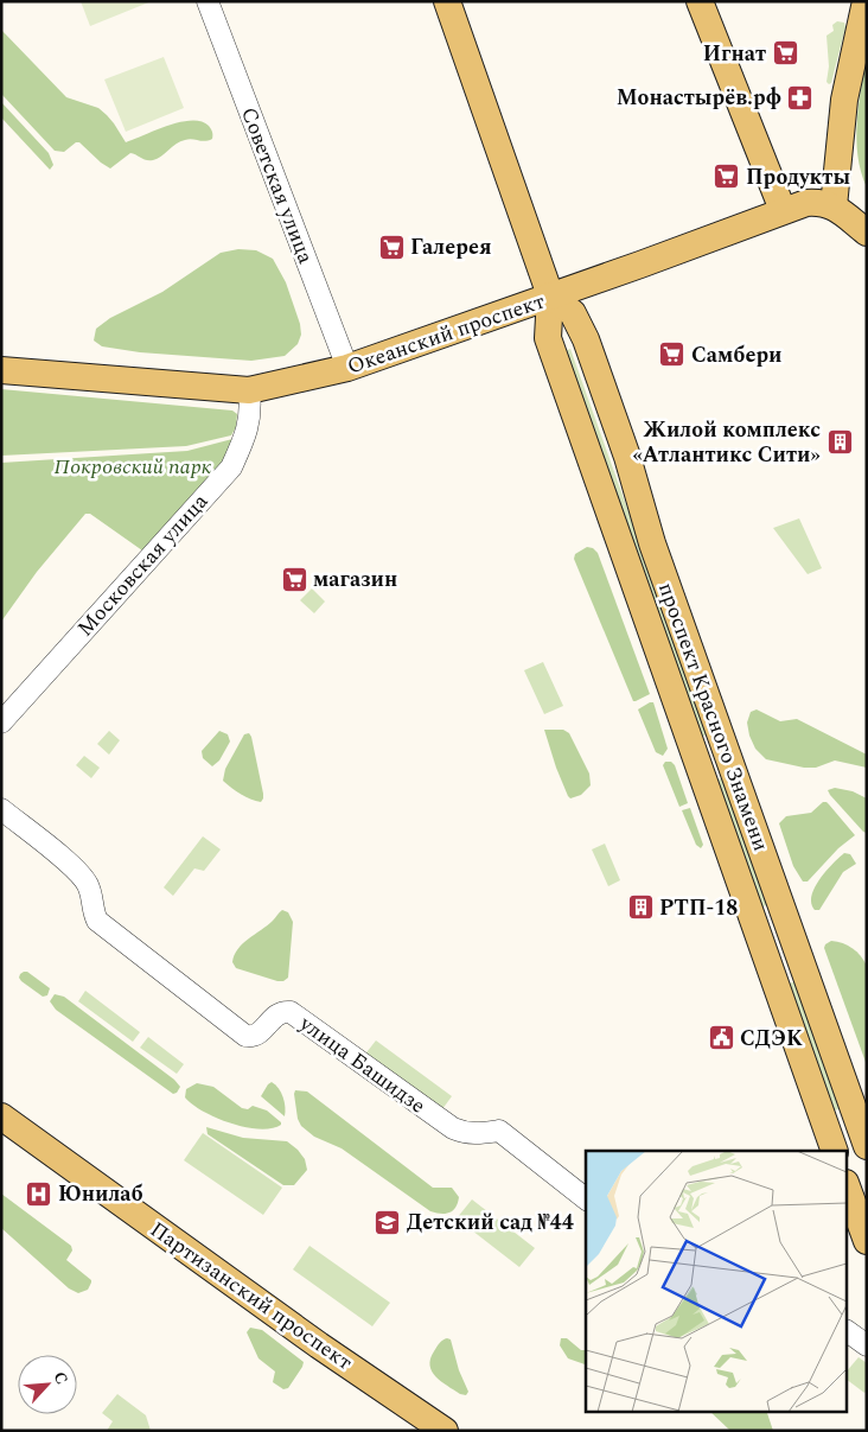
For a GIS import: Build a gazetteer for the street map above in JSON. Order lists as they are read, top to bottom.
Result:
{
  "streets": {
    "main road": ["Океанский проспект", "проспект Красного Знамени", "Партизанский проспект"],
    "street": ["Советская улица", "Московская улица", "улица Башидзе"]
  },
  "crossings": [
    ["Советская улица", "Океанский проспект"],
    ["Океанский проспект", "Московская улица"],
    ["Океанский проспект", "проспект Красного Знамени"]
  ],
  "parks": ["Покровский парк"],
  "places": {
    "supermarket": [
      "Игнат",
      "Продукты",
      "Галерея",
      "Самбери",
      "магазин"
    ],
    "pharmacy": ["Монастырёв.рф"],
    "building": ["Жилой комплекс «Атлантикс Сити»", "РТП-18"],
    "public building": ["СДЭК"],
    "hospital": ["Юнилаб"],
    "school or university": ["Детский сад №44"]
  },
  "north": "top right"
}
